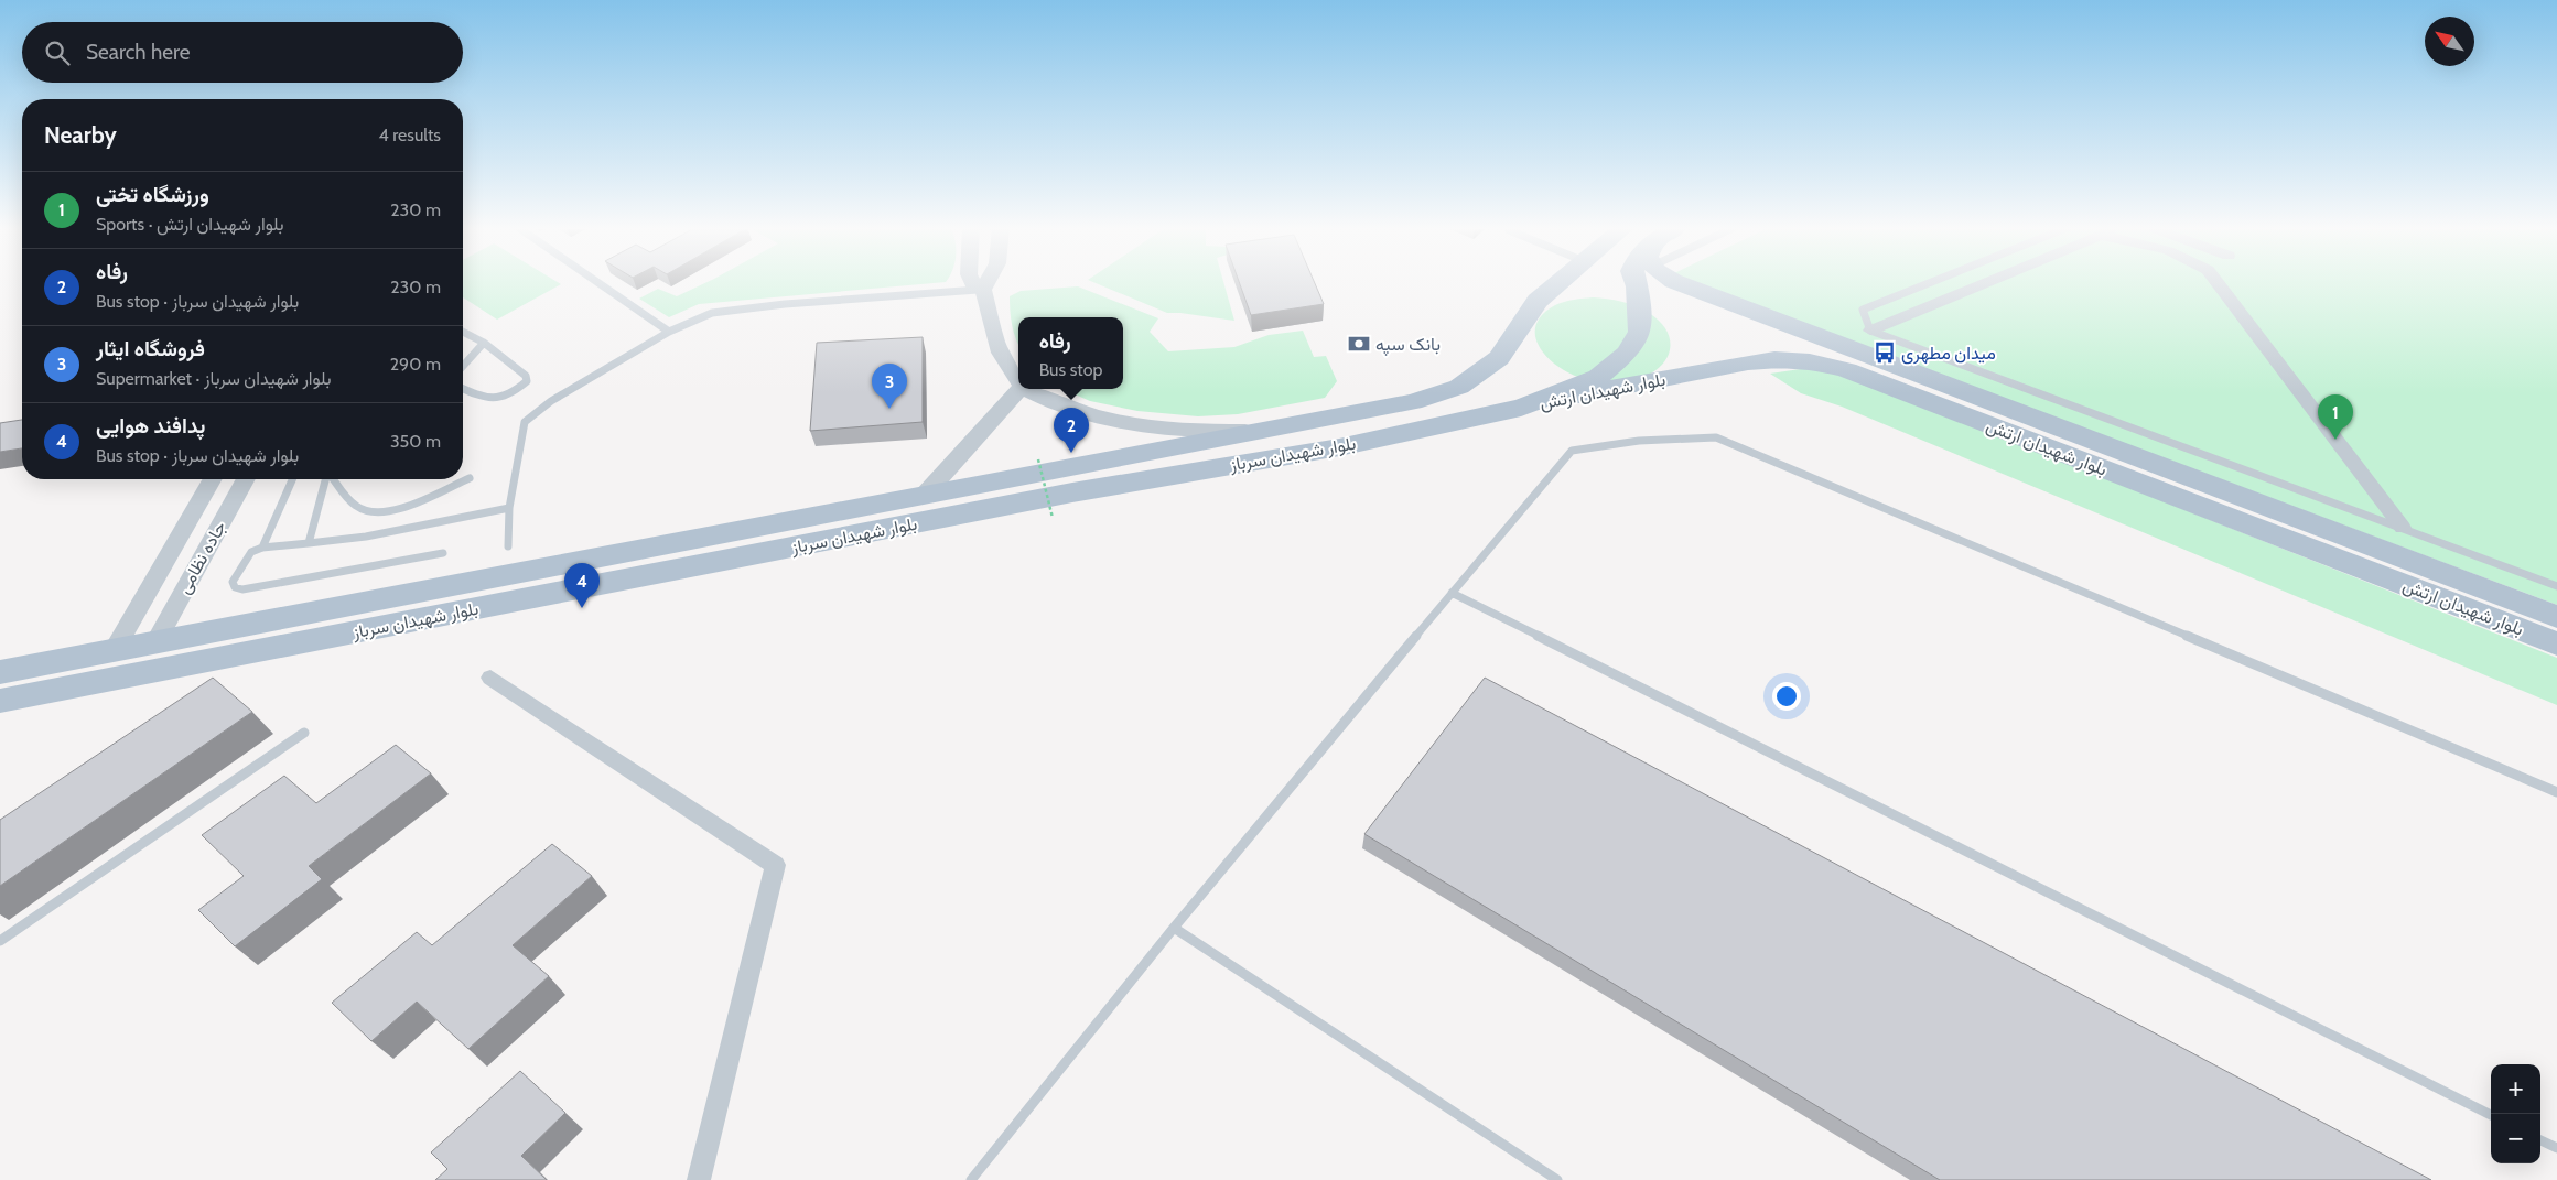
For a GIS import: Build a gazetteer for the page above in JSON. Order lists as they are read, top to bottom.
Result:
{
  "streets": {
    "main road": ["بلوار شهیدان ارتش", "بلوار شهیدان سرباز"],
    "street": ["جاده نظامی"]
  },
  "crossings": [
    ["بلوار شهیدان ارتش", "بلوار شهیدان سرباز"],
    ["بلوار شهیدان سرباز", "جاده نظامی"]
  ],
  "places": {
    "bank": ["بانک سپه"],
    "bus stop": ["میدان مطهری"]
  },
  "north": "top left",
  "page": {
    "search": "Search here",
    "heading": ["Nearby", "4 results"],
    "list": [
      {
        "mark": "1",
        "name": "ورزشگاه تختی",
        "note": "Sports · بلوار شهیدان ارتش",
        "value": "230 m"
      },
      {
        "mark": "2",
        "name": "رفاه",
        "note": "Bus stop · بلوار شهیدان سرباز",
        "value": "230 m"
      },
      {
        "mark": "3",
        "name": "فروشگاه ایثار",
        "note": "Supermarket · بلوار شهیدان سرباز",
        "value": "290 m"
      },
      {
        "mark": "4",
        "name": "پدافند هوایی",
        "note": "Bus stop · بلوار شهیدان سرباز",
        "value": "350 m"
      }
    ],
    "popup": ["رفاه", "Bus stop"],
    "pins": [
      "3",
      "1",
      "2",
      "4"
    ],
    "map_buttons": ["+", "−"]
  }
}
